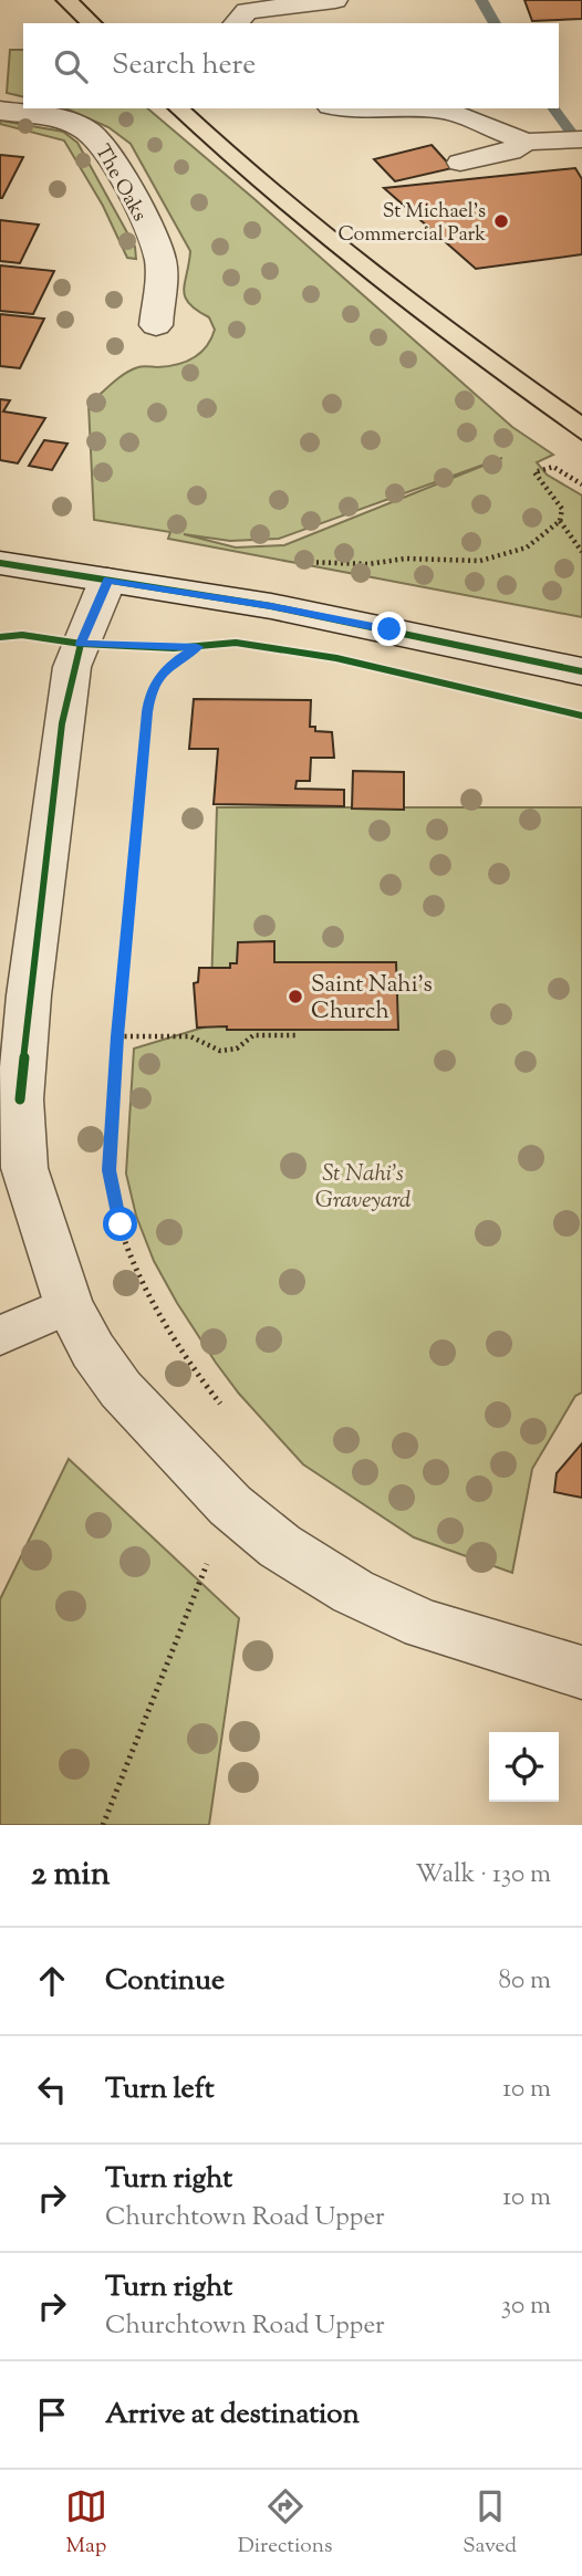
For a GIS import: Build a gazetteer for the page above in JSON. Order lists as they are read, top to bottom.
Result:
{
  "streets": {
    "street": ["The Oaks"]
  },
  "parks": ["St Nahi's Graveyard"],
  "places": ["St Michael's Commercial Park", "Saint Nahi's Church"],
  "page": {
    "search": "Search here",
    "heading": ["2 min", "Walk · 130 m"],
    "list": [
      ["Continue", "80 m"],
      ["Turn left", "10 m"],
      ["Turn right", "Churchtown Road Upper", "10 m"],
      ["Turn right", "Churchtown Road Upper", "30 m"],
      "Arrive at destination"
    ],
    "nav": ["Map", "Directions", "Saved"]
  }
}
